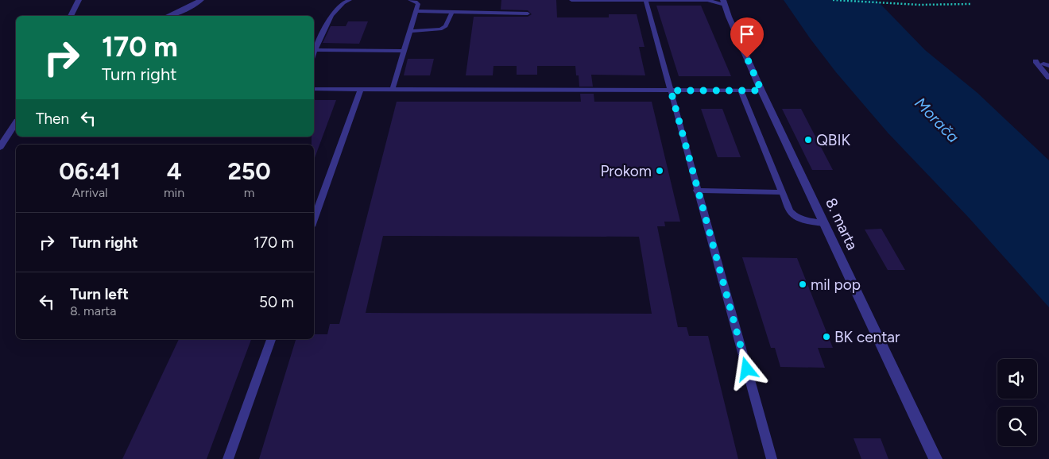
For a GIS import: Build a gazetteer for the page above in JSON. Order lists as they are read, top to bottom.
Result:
{
  "streets": {
    "street": ["8. marta"]
  },
  "water": ["Morača"],
  "places": [
    "QBIK",
    "Prokom",
    "mil pop",
    "BK centar"
  ],
  "page": {
    "turn": ["170 m", "Turn right"],
    "then": "Then",
    "eta": [
      "06:41",
      "Arrival",
      "4",
      "min",
      "250",
      "m"
    ],
    "list": [
      {
        "name": "Turn right",
        "value": "170 m"
      },
      {
        "name": "Turn left",
        "note": "8. marta",
        "value": "50 m"
      }
    ]
  }
}
